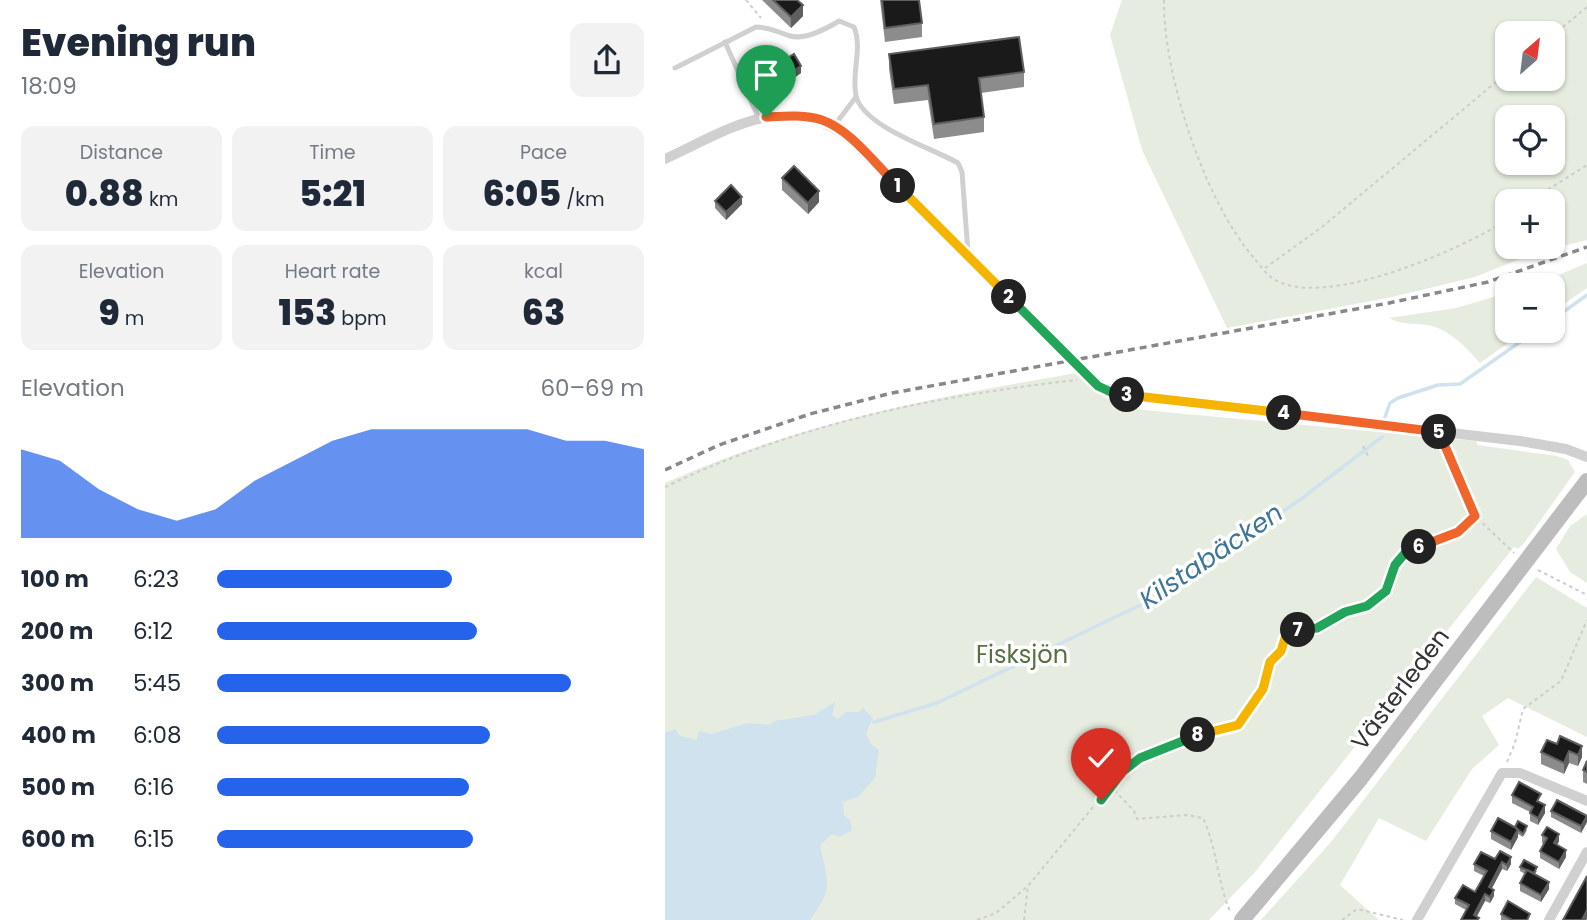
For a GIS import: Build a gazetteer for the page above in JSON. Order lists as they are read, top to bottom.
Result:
{
  "streets": {
    "street": ["Västerleden"]
  },
  "water": ["Kilstabäcken"],
  "parks": ["Fisksjön"],
  "north": "top right",
  "page": {
    "heading": ["Evening run", "18:09"],
    "map_buttons": ["+", "−"],
    "stats": [
      ["Distance", "0.88 km"],
      ["Time", "5:21"],
      ["Pace", "6:05 /km"],
      ["Elevation", "9 m"],
      ["Heart rate", "153 bpm"],
      ["kcal", "63"]
    ],
    "pins": [
      "1",
      "2",
      "3",
      "4",
      "5",
      "6",
      "7",
      "8"
    ],
    "chart": ["Elevation", "60–69 m"],
    "list": [
      {
        "name": "100 m",
        "note": "6:23"
      },
      {
        "name": "200 m",
        "note": "6:12"
      },
      {
        "name": "300 m",
        "note": "5:45"
      },
      {
        "name": "400 m",
        "note": "6:08"
      },
      {
        "name": "500 m",
        "note": "6:16"
      },
      {
        "name": "600 m",
        "note": "6:15"
      }
    ]
  }
}
